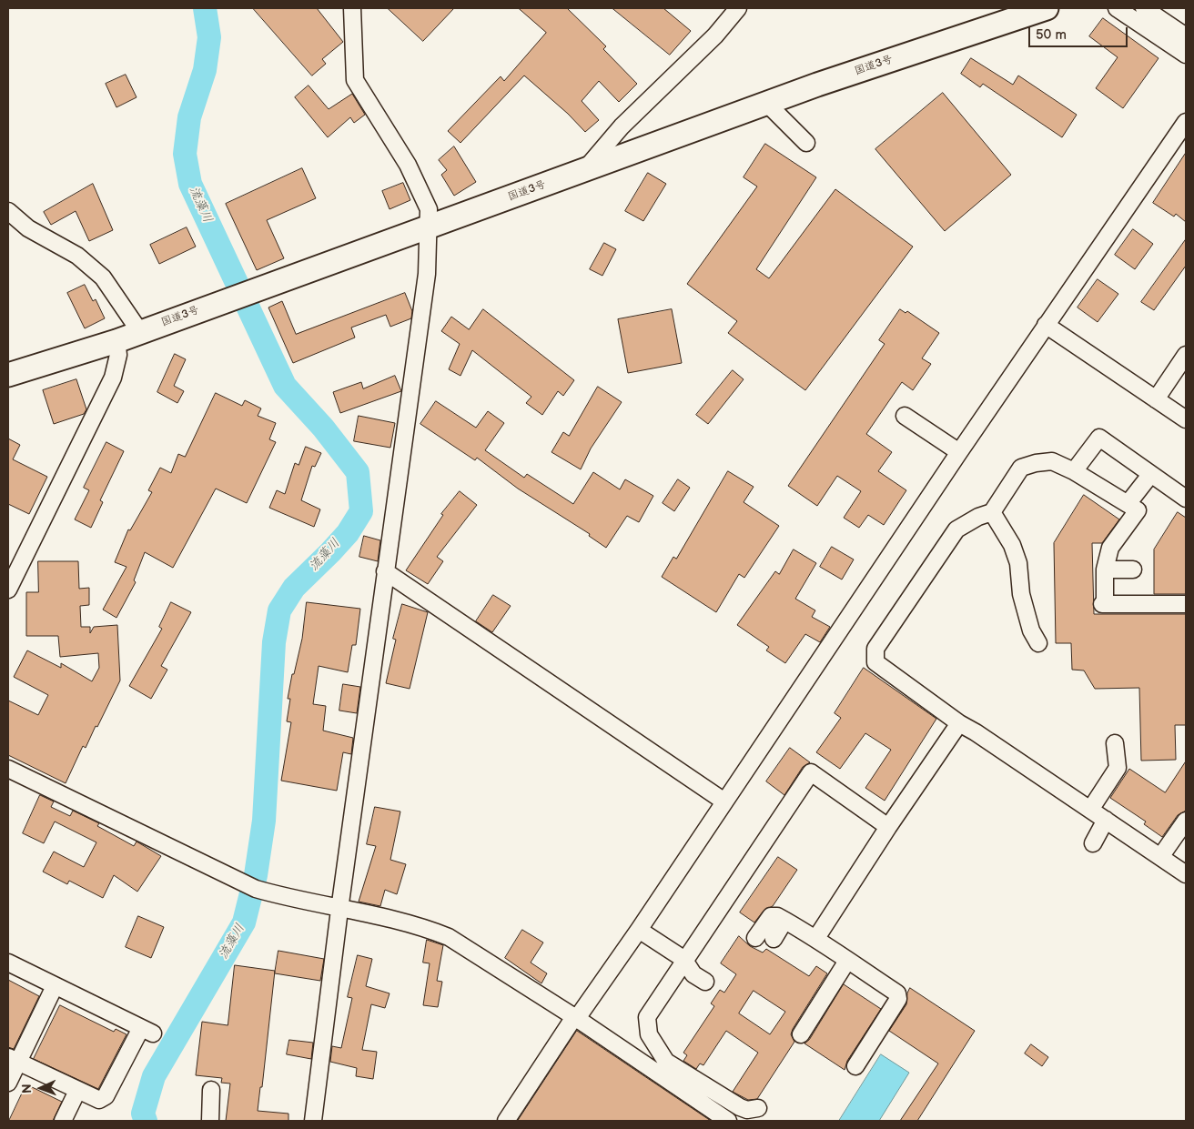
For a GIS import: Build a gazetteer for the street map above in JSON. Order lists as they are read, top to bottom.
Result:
{
  "streets": {
    "highway": ["国道3号"]
  },
  "water": ["流藻川"],
  "scale_bar": "50 m",
  "north": "left"
}
